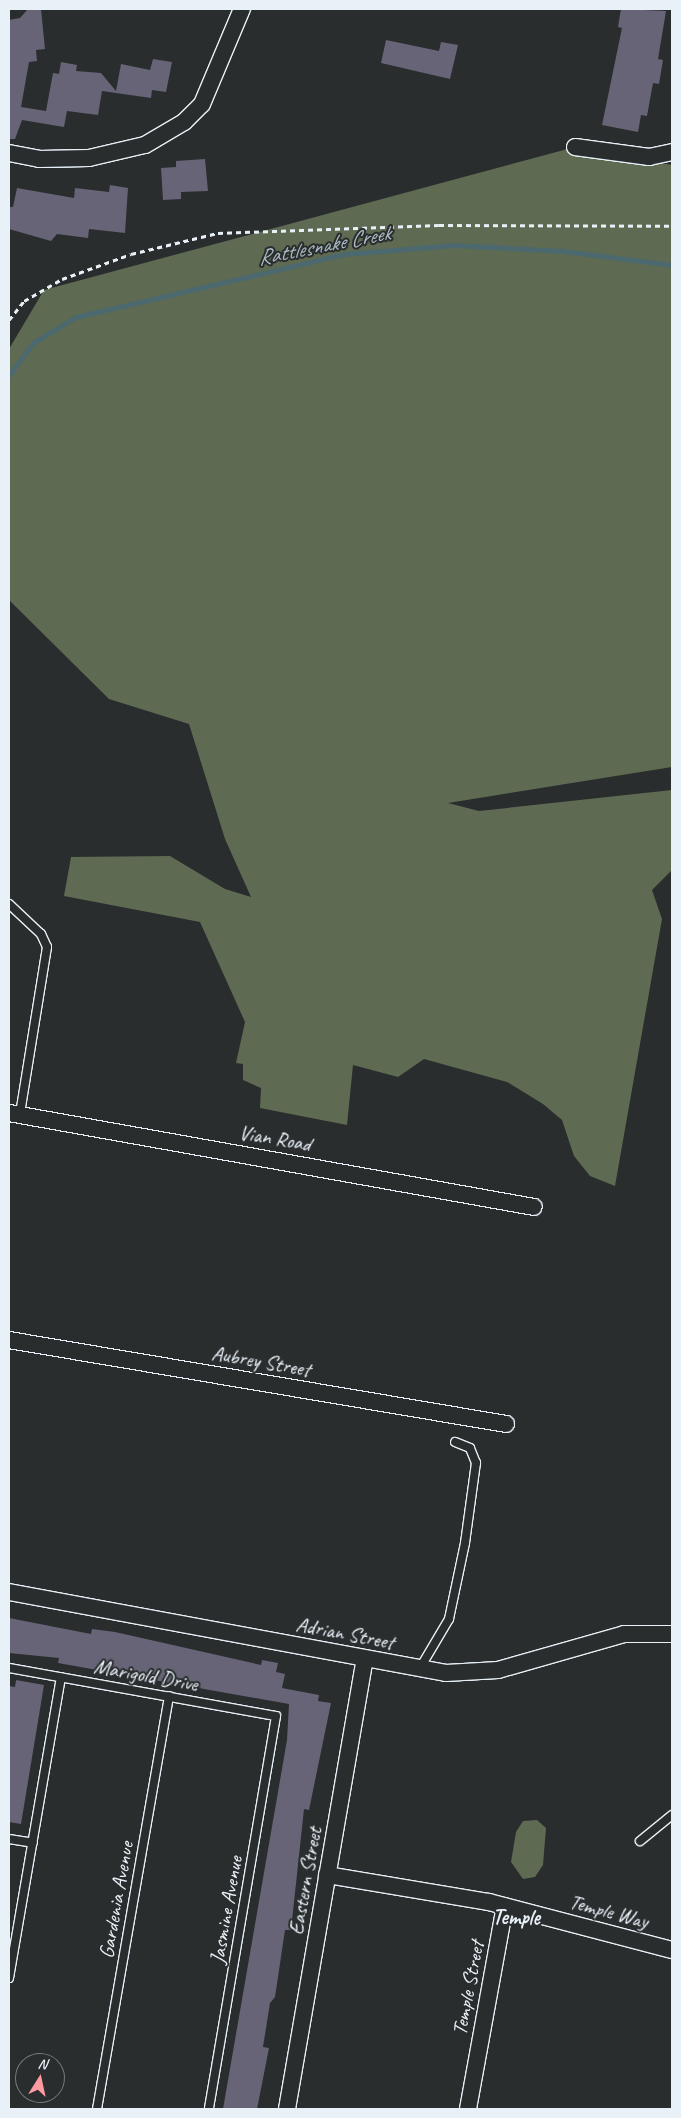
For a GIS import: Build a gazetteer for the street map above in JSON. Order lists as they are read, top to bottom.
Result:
{
  "streets": {
    "street": [
      "Vian Road",
      "Aubrey Street",
      "Adrian Street",
      "Eastern Street",
      "Temple Way",
      "Temple Street"
    ],
    "lane": ["Marigold Drive", "Gardenia Avenue", "Jasmine Avenue"]
  },
  "crossings": [
    ["Adrian Street", "Eastern Street"],
    ["Marigold Drive", "Gardenia Avenue"],
    ["Marigold Drive", "Jasmine Avenue"],
    ["Temple Way", "Temple Street"]
  ],
  "districts": ["Temple"],
  "water": ["Rattlesnake Creek"],
  "north": "top"
}
